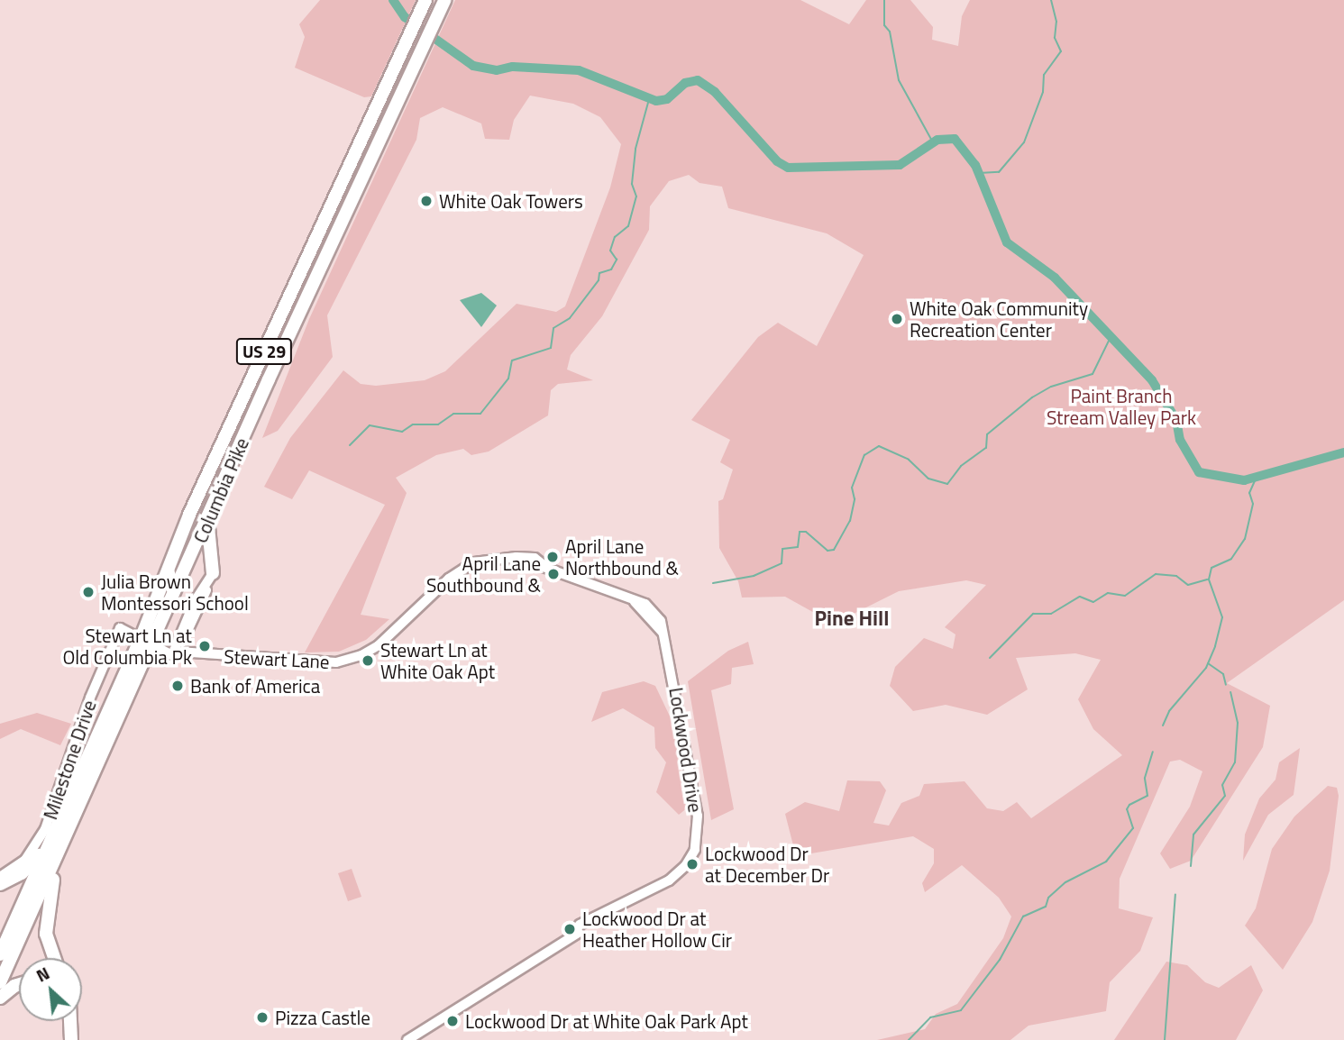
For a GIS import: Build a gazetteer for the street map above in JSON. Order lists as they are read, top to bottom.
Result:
{
  "streets": {
    "highway": ["US 29", "Columbia Pike"],
    "street": ["Stewart Lane", "Lockwood Drive", "Milestone Drive"]
  },
  "crossings": [
    ["Columbia Pike", "Stewart Lane"],
    ["Stewart Lane", "Lockwood Drive"],
    ["Stewart Lane", "Milestone Drive"]
  ],
  "districts": ["Pine Hill"],
  "parks": ["Paint Branch Stream Valley Park"],
  "places": [
    "White Oak Towers",
    "White Oak Community Recreation Center",
    "April Lane Northbound &",
    "April Lane Southbound &",
    "Julia Brown Montessori School",
    "Stewart Ln at Old Columbia Pk",
    "Stewart Ln at White Oak Apt",
    "Bank of America",
    "Lockwood Dr at December Dr",
    "Lockwood Dr at Heather Hollow Cir",
    "Pizza Castle",
    "Lockwood Dr at White Oak Park Apt"
  ],
  "north": "top left"
}
